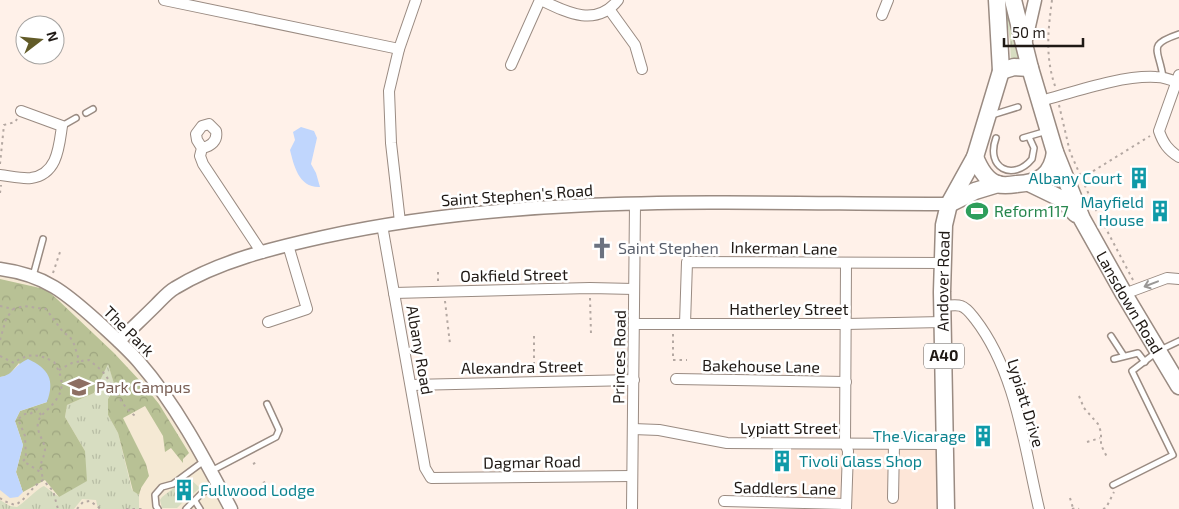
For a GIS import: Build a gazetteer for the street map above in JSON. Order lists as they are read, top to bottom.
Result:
{
  "streets": {
    "highway": ["Andover Road", "Lansdown Road", "A40"],
    "street": [
      "Saint Stephen's Road",
      "Inkerman Lane",
      "Oakfield Street",
      "Hatherley Street",
      "The Park",
      "Albany Road",
      "Princes Road",
      "Bakehouse Lane",
      "Alexandra Street",
      "Lypiatt Drive",
      "Lypiatt Street",
      "Dagmar Road",
      "Saddlers Lane"
    ]
  },
  "crossings": [
    ["Saint Stephen's Road", "Andover Road"],
    ["Saint Stephen's Road", "The Park"],
    ["Saint Stephen's Road", "Albany Road"],
    ["Saint Stephen's Road", "Princes Road"],
    ["Inkerman Lane", "Andover Road"],
    ["Inkerman Lane", "Hatherley Street"],
    ["Oakfield Street", "Albany Road"],
    ["Oakfield Street", "Princes Road"],
    ["Andover Road", "Hatherley Street"],
    ["Andover Road", "Lypiatt Drive"],
    ["Andover Road", "Lypiatt Street"],
    ["Hatherley Street", "Princes Road"],
    ["Albany Road", "Alexandra Street"],
    ["Albany Road", "Dagmar Road"],
    ["Princes Road", "Alexandra Street"],
    ["Princes Road", "Lypiatt Street"],
    ["Princes Road", "Dagmar Road"]
  ],
  "places": {
    "building": [
      "Albany Court",
      "Mayfield House",
      "The Vicarage",
      "Tivoli Glass Shop",
      "Fullwood Lodge"
    ],
    "sports": ["Reform117"],
    "church": ["Saint Stephen"],
    "school or university": ["Park Campus"]
  },
  "scale_bar": "50 m",
  "north": "right"
}
